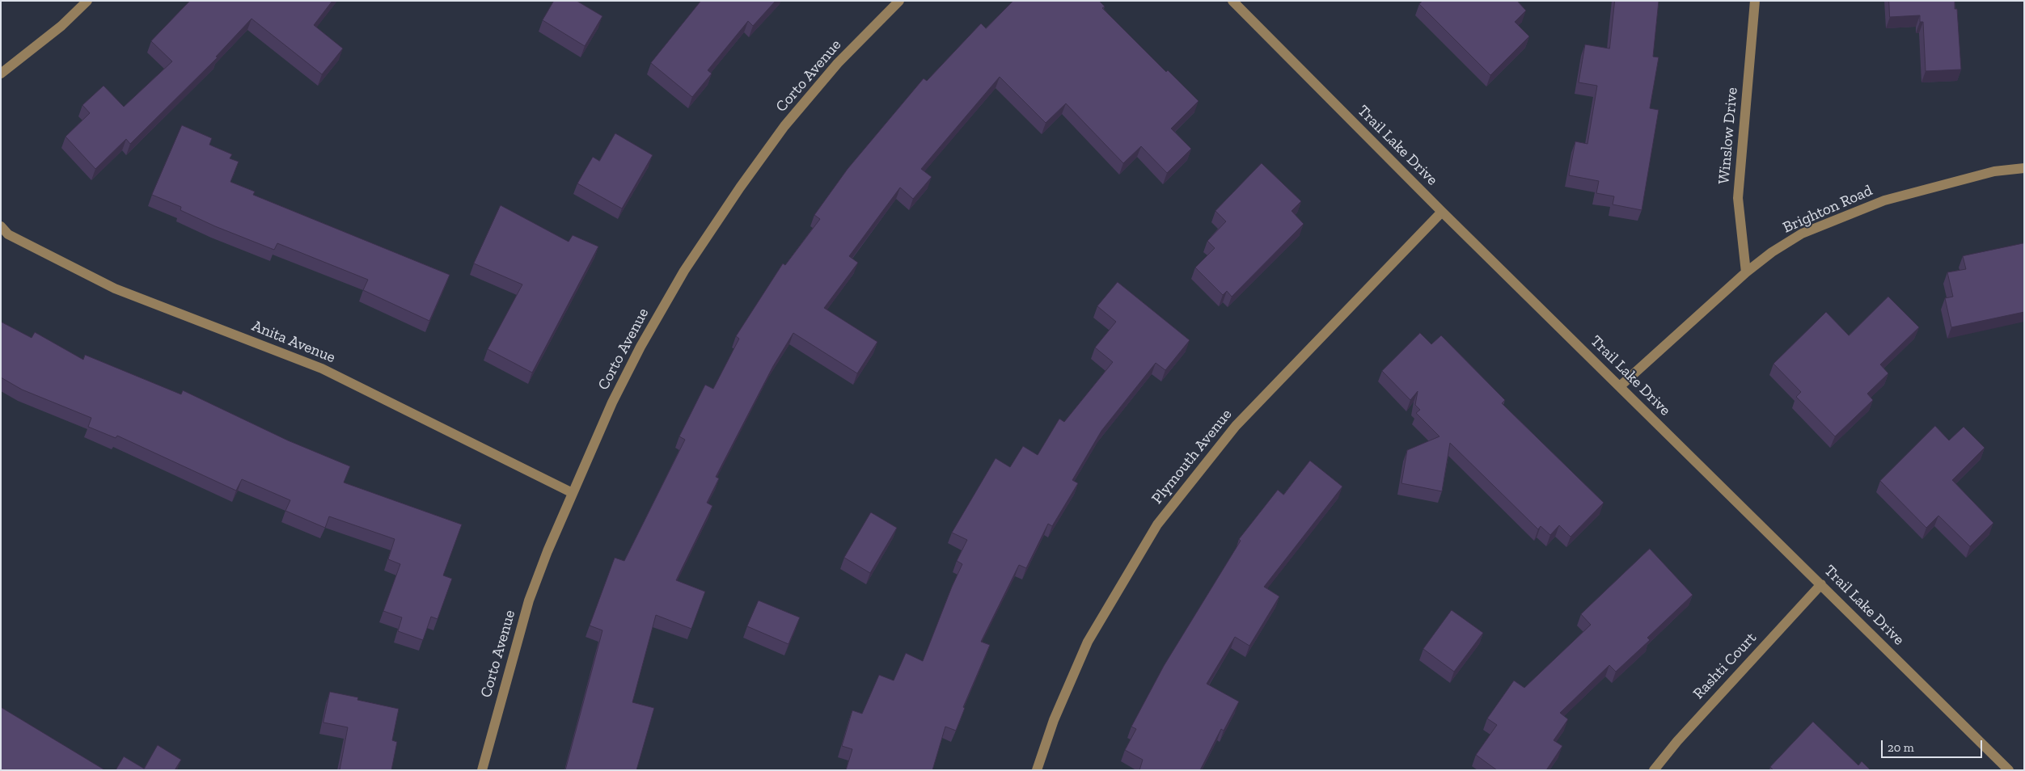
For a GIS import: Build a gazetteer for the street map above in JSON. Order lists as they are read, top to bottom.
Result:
{
  "streets": {
    "street": [
      "Corto Avenue",
      "Winslow Drive",
      "Trail Lake Drive",
      "Brighton Road",
      "Anita Avenue",
      "Plymouth Avenue",
      "Rashti Court"
    ]
  },
  "crossings": [
    ["Corto Avenue", "Anita Avenue"],
    ["Winslow Drive", "Brighton Road"],
    ["Trail Lake Drive", "Brighton Road"],
    ["Trail Lake Drive", "Plymouth Avenue"],
    ["Trail Lake Drive", "Rashti Court"]
  ],
  "scale_bar": "20 m"
}
